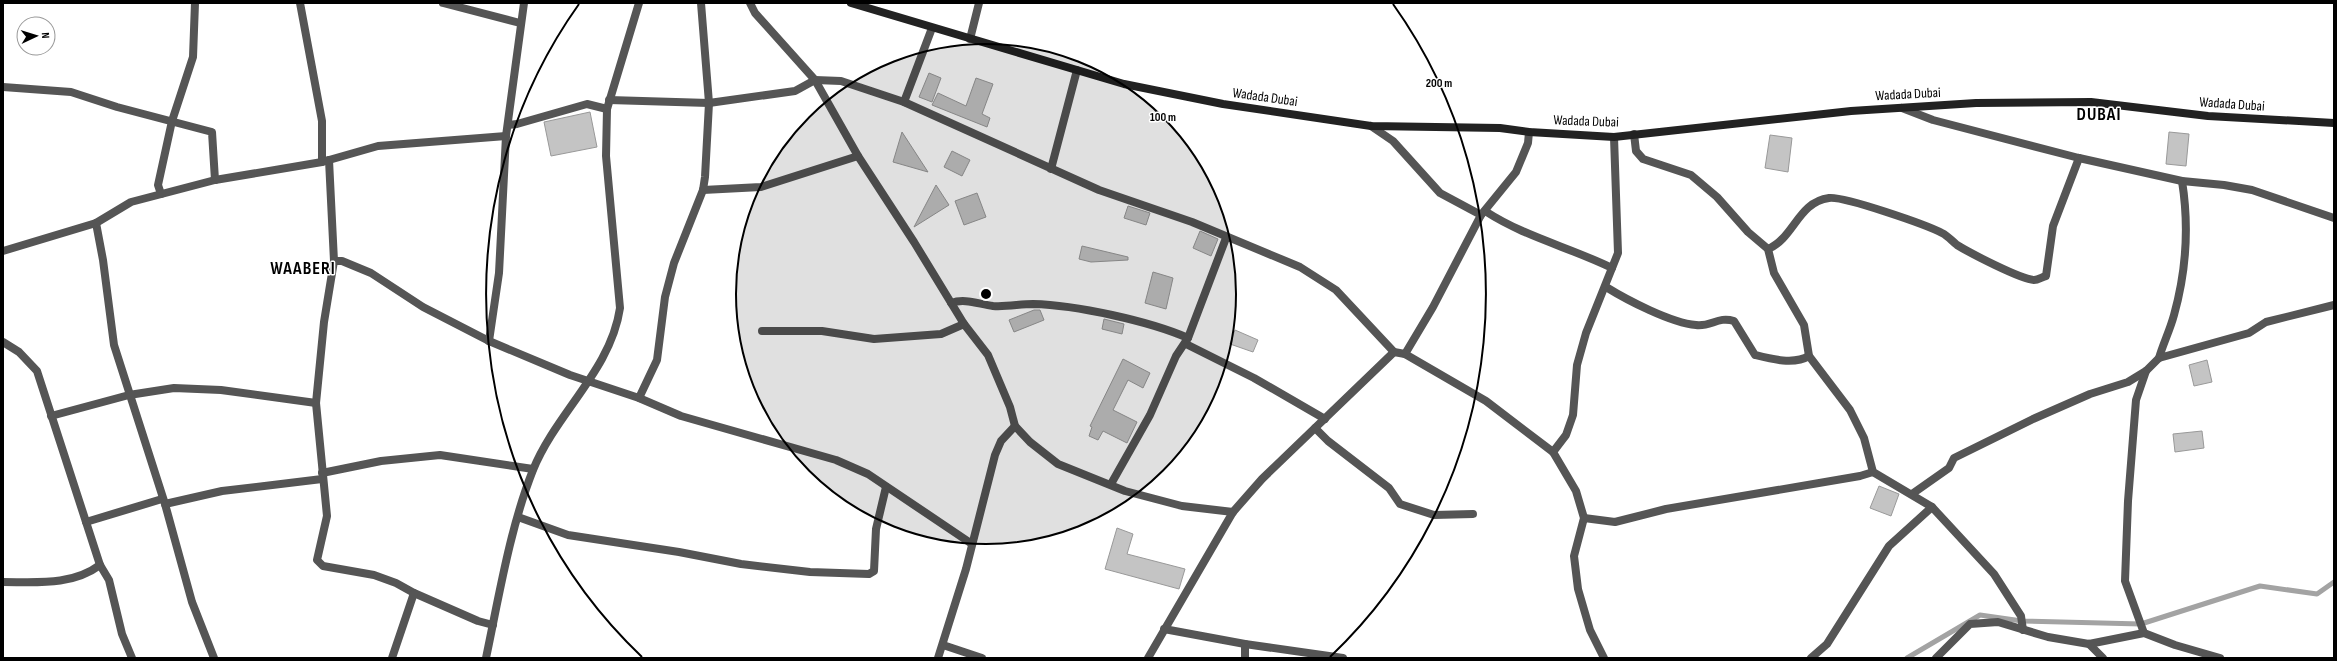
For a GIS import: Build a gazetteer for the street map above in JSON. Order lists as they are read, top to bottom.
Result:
{
  "streets": {
    "street": ["Wadada Dubai"]
  },
  "districts": ["DUBAI", "WAABERI"],
  "north": "right",
  "rings": ["200 m", "100 m"]
}
